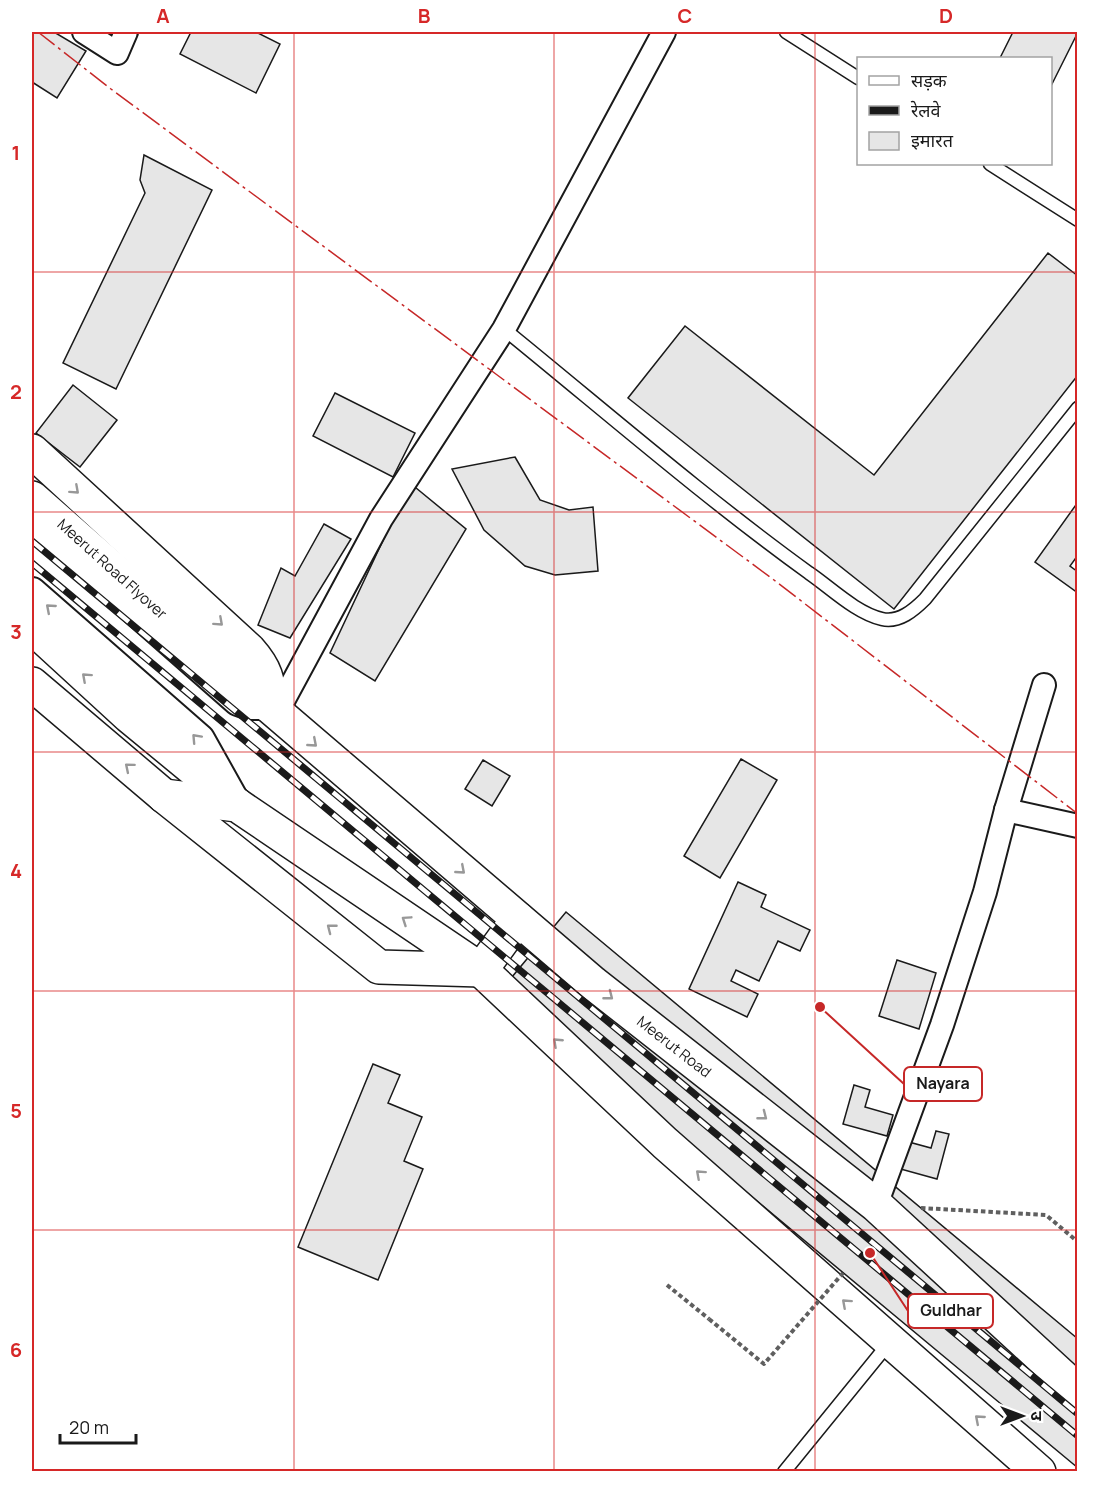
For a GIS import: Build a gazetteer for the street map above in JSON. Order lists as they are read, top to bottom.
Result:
{
  "streets": {
    "main road": ["Meerut Road Flyover", "Meerut Road"]
  },
  "crossings": [
    ["Meerut Road Flyover", "Meerut Road"]
  ],
  "places": ["Nayara", "Guldhar"],
  "legend": ["सड़क", "रेलवे", "इमारत"],
  "scale_bar": "20 m",
  "north": "right",
  "grid": {
    "columns": [
      "A",
      "B",
      "C",
      "D"
    ],
    "rows": [
      "1",
      "2",
      "3",
      "4",
      "5",
      "6"
    ]
  }
}
